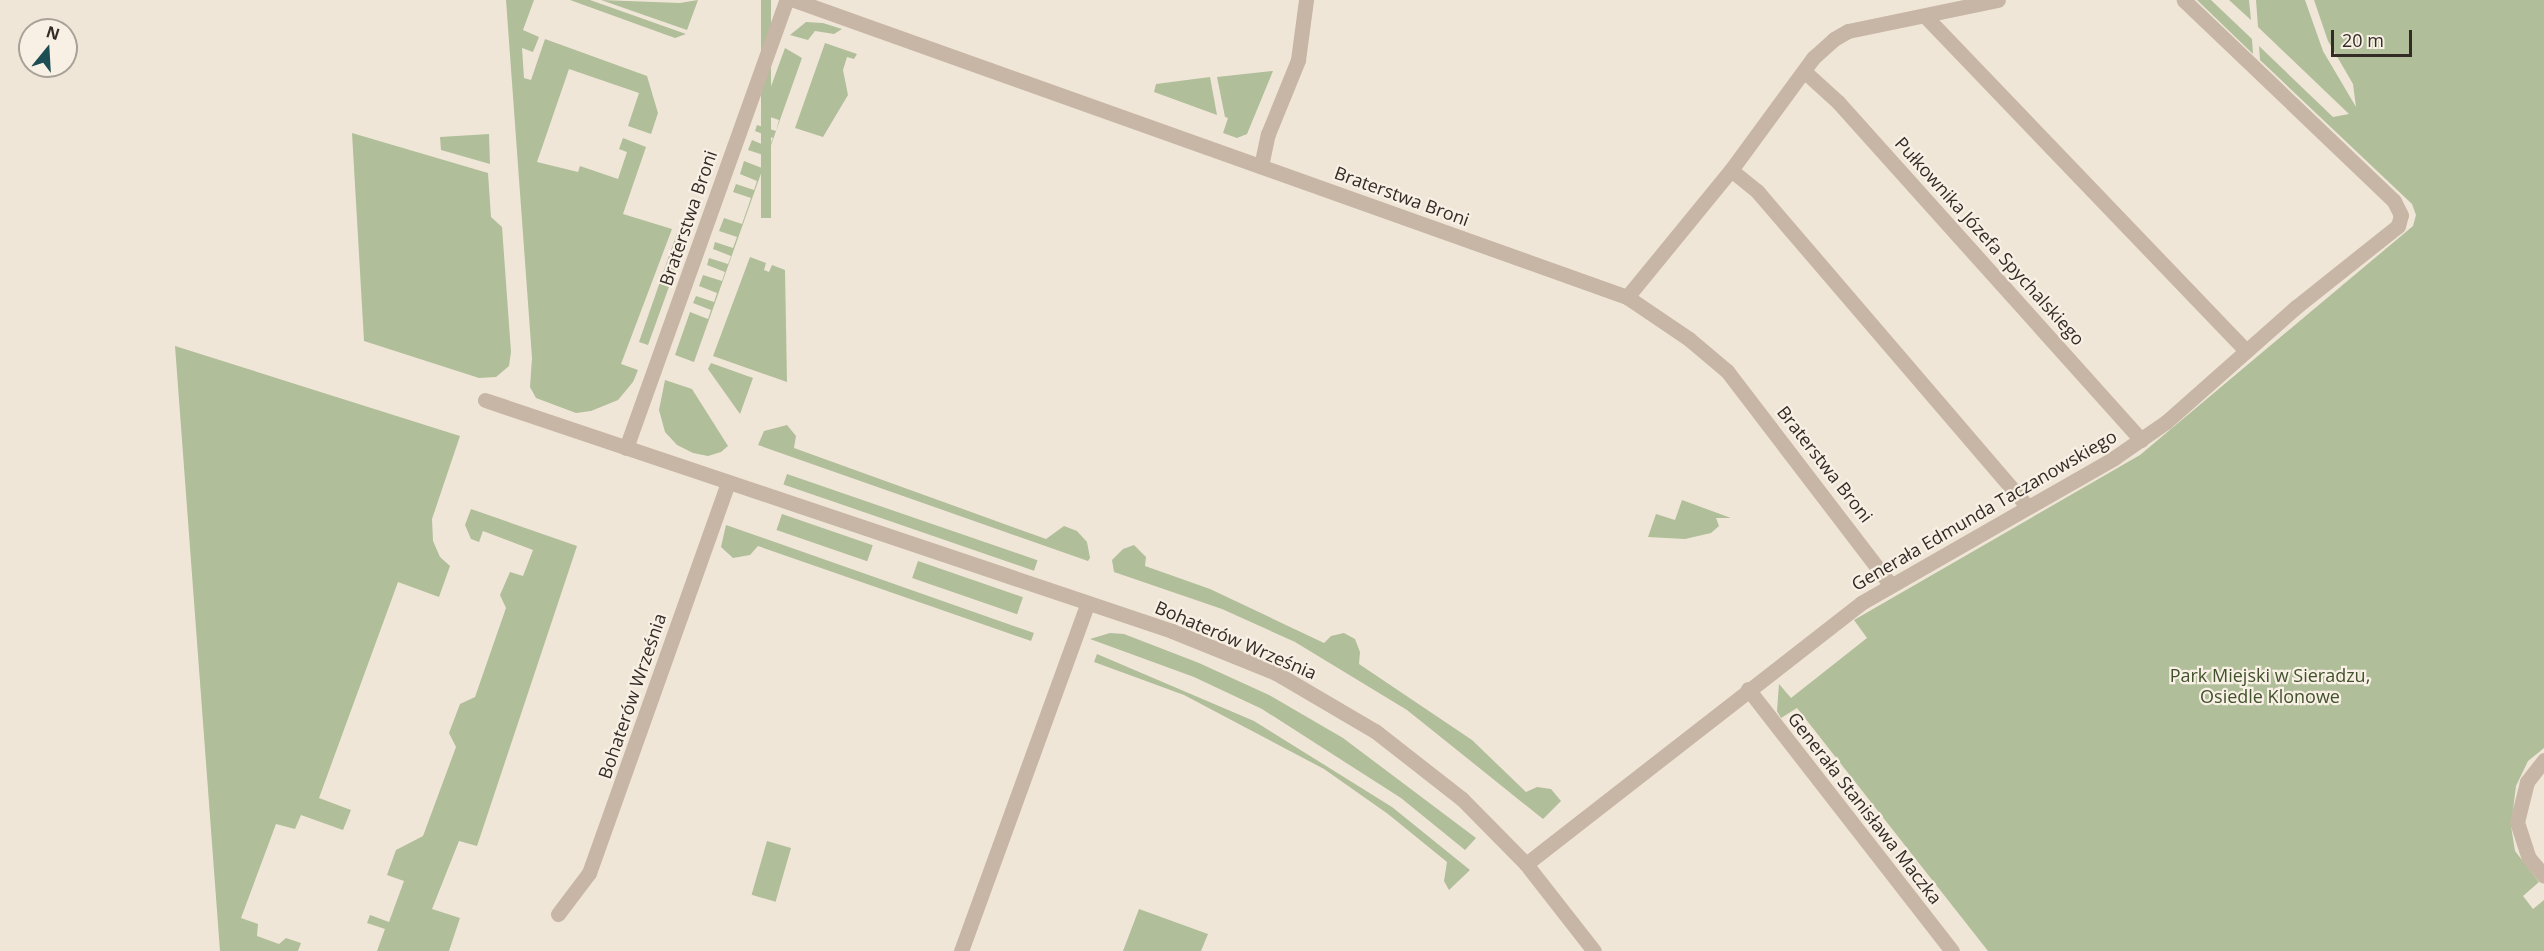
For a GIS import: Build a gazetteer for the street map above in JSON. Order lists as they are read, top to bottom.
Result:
{
  "streets": {
    "street": [
      "Braterstwa Broni",
      "Pułkownika Józefa Spychalskiego",
      "Generała Edmunda Taczanowskiego",
      "Bohaterów Września",
      "Generała Stanisława Maczka"
    ]
  },
  "crossings": [
    ["Braterstwa Broni", "Generała Edmunda Taczanowskiego"],
    ["Braterstwa Broni", "Bohaterów Września"],
    ["Pułkownika Józefa Spychalskiego", "Generała Edmunda Taczanowskiego"],
    ["Generała Edmunda Taczanowskiego", "Bohaterów Września"],
    ["Generała Edmunda Taczanowskiego", "Generała Stanisława Maczka"]
  ],
  "parks": ["Park Miejski w Sieradzu, Osiedle Klonowe"],
  "scale_bar": "20 m",
  "north": "top"
}
